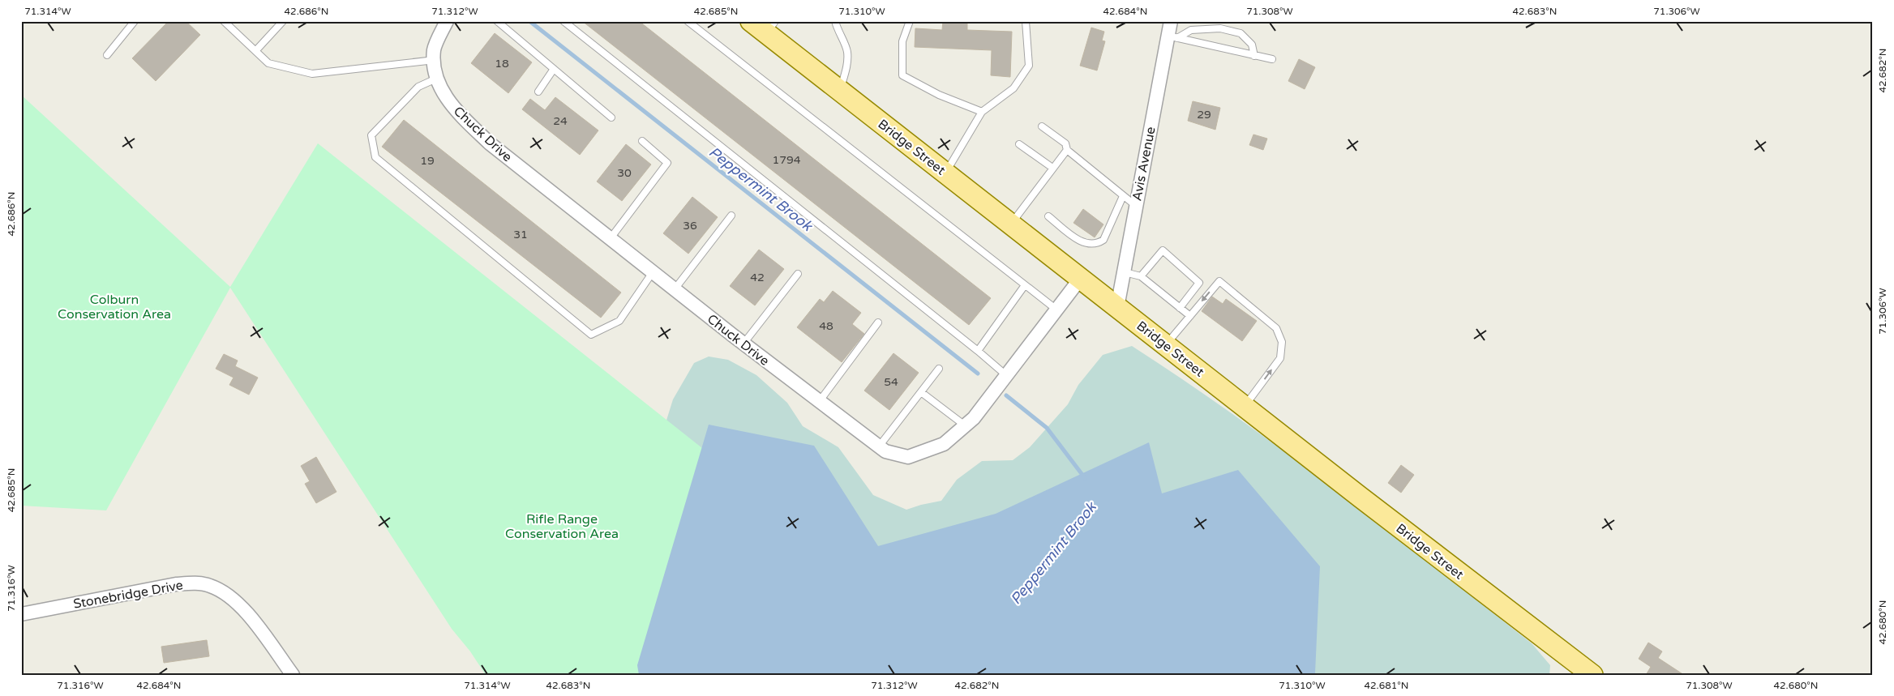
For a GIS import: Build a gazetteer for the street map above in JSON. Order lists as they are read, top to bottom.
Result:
{
  "streets": {
    "main road": ["Bridge Street"],
    "street": ["Chuck Drive", "Avis Avenue", "Stonebridge Drive"]
  },
  "crossings": [
    ["Chuck Drive", "Bridge Street"],
    ["Bridge Street", "Avis Avenue"]
  ],
  "water": ["Peppermint Brook"],
  "parks": ["Colburn Conservation Area", "Rifle Range Conservation Area"],
  "house_numbers": [
    "18",
    "29",
    "24",
    "1794",
    "19",
    "30",
    "36",
    "31",
    "42",
    "48",
    "54"
  ],
  "coordinates": [
    "71.314°W",
    "42.686°N",
    "71.312°W",
    "42.685°N",
    "71.310°W",
    "42.684°N",
    "71.308°W",
    "42.683°N",
    "71.306°W",
    "42.682°N",
    "71.316°W",
    "42.680°N",
    "42.681°N"
  ]
}
